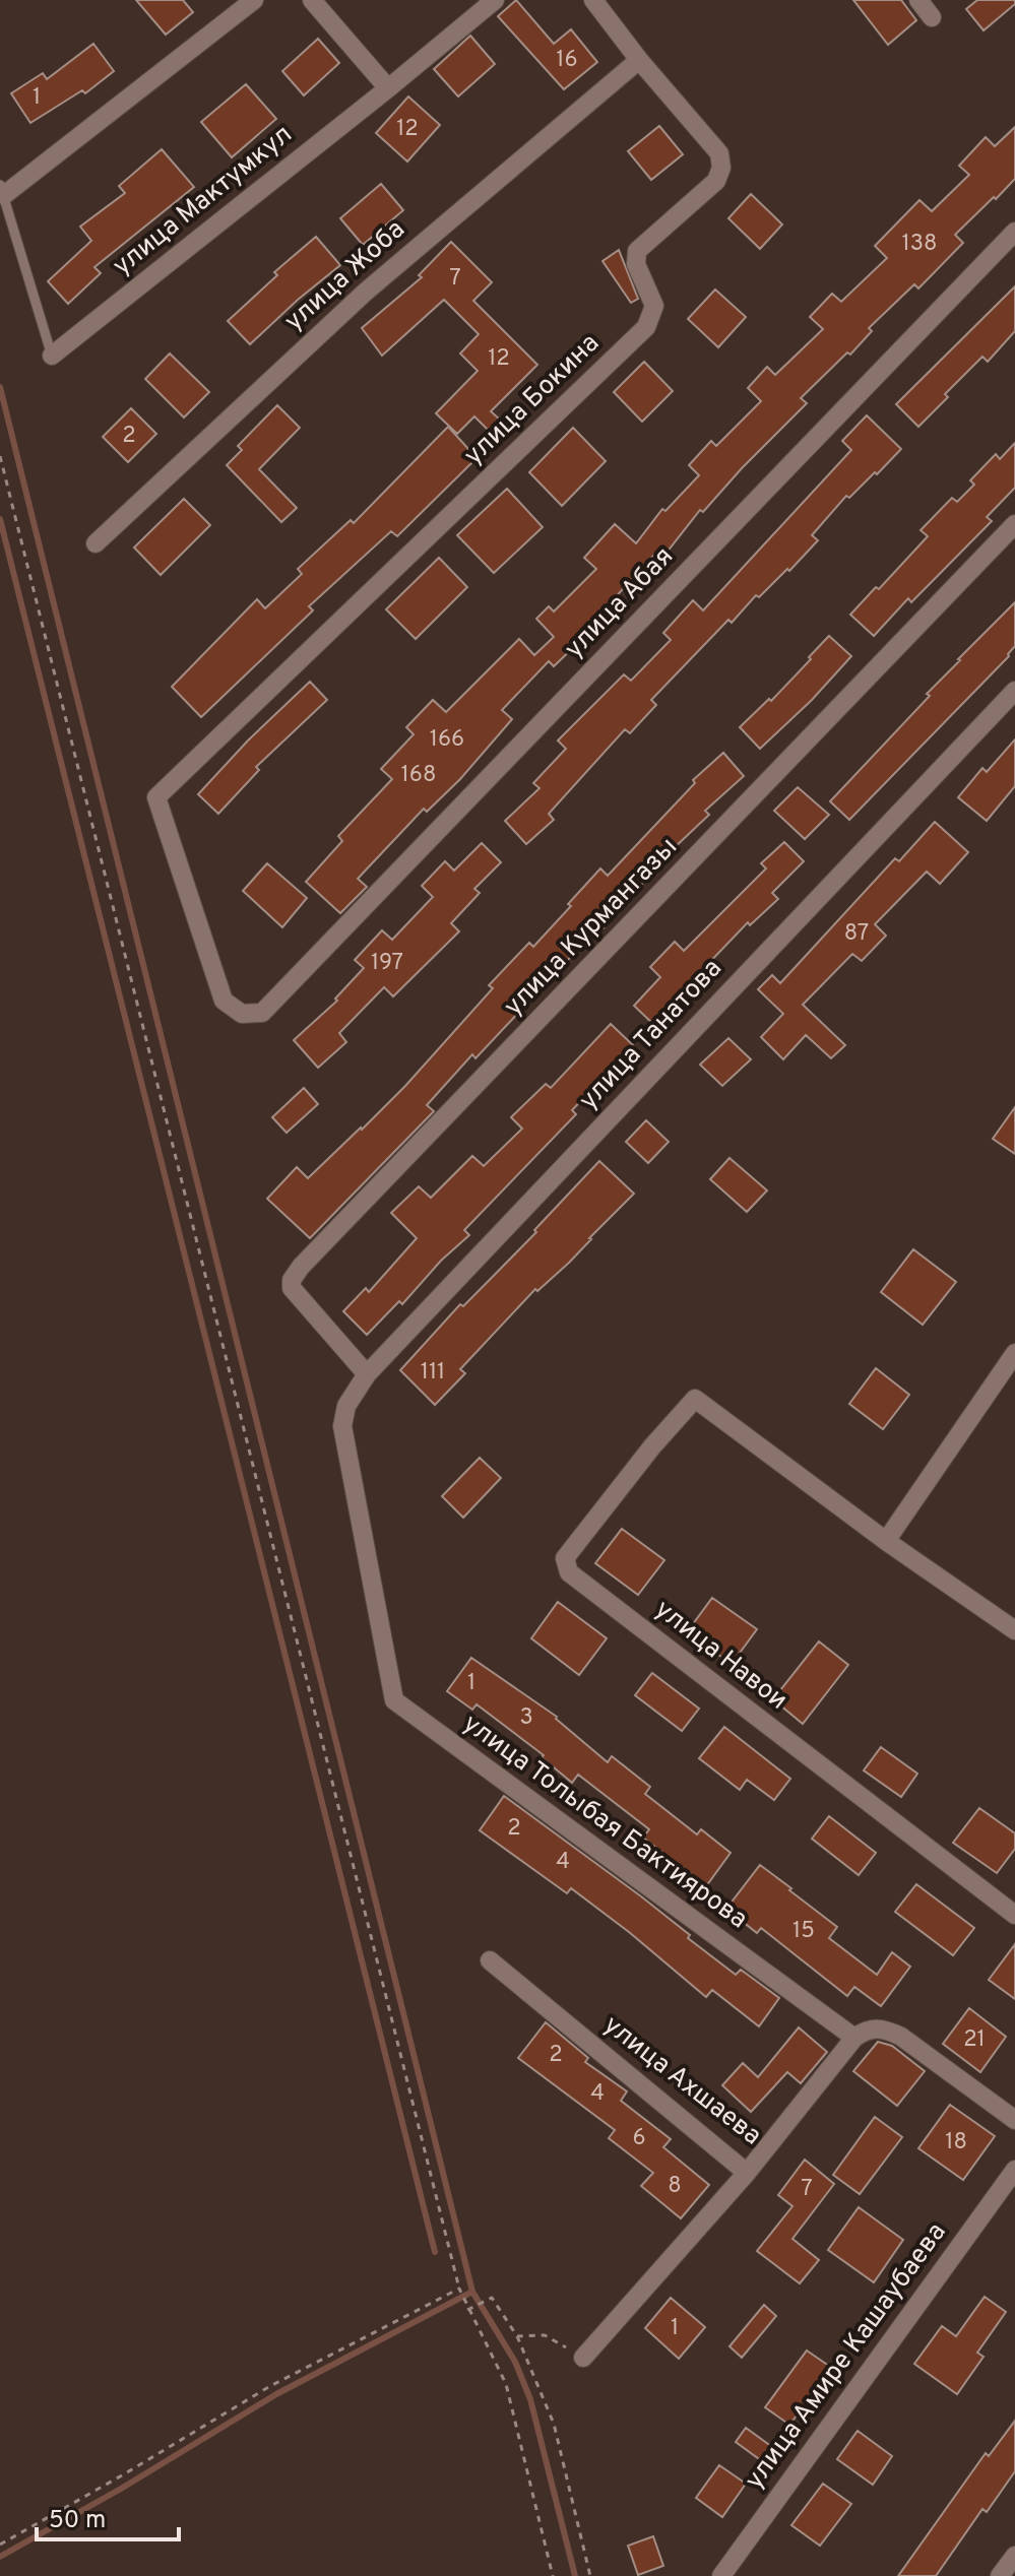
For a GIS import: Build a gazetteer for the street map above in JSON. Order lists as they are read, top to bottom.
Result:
{
  "streets": {
    "street": [
      "улица Мактумкул",
      "улица Жоба",
      "улица Бокина",
      "улица Абая",
      "улица Курмангазы",
      "улица Танатова",
      "улица Навои",
      "улица Толыбая Бактиярова",
      "улица Ахшаева",
      "улица Амире Кашаубаева"
    ]
  },
  "crossings": [
    ["улица Жоба", "улица Бокина"],
    ["улица Бокина", "улица Абая"],
    ["улица Курмангазы", "улица Танатова"],
    ["улица Танатова", "улица Толыбая Бактиярова"],
    ["улица Толыбая Бактиярова", "улица Ахшаева"]
  ],
  "house_numbers": [
    "16",
    "1",
    "12",
    "138",
    "7",
    "12",
    "2",
    "166",
    "168",
    "87",
    "197",
    "111",
    "1",
    "3",
    "2",
    "4",
    "15",
    "21",
    "2",
    "4",
    "6",
    "18",
    "8",
    "7",
    "1"
  ],
  "scale_bar": "50 m"
}
